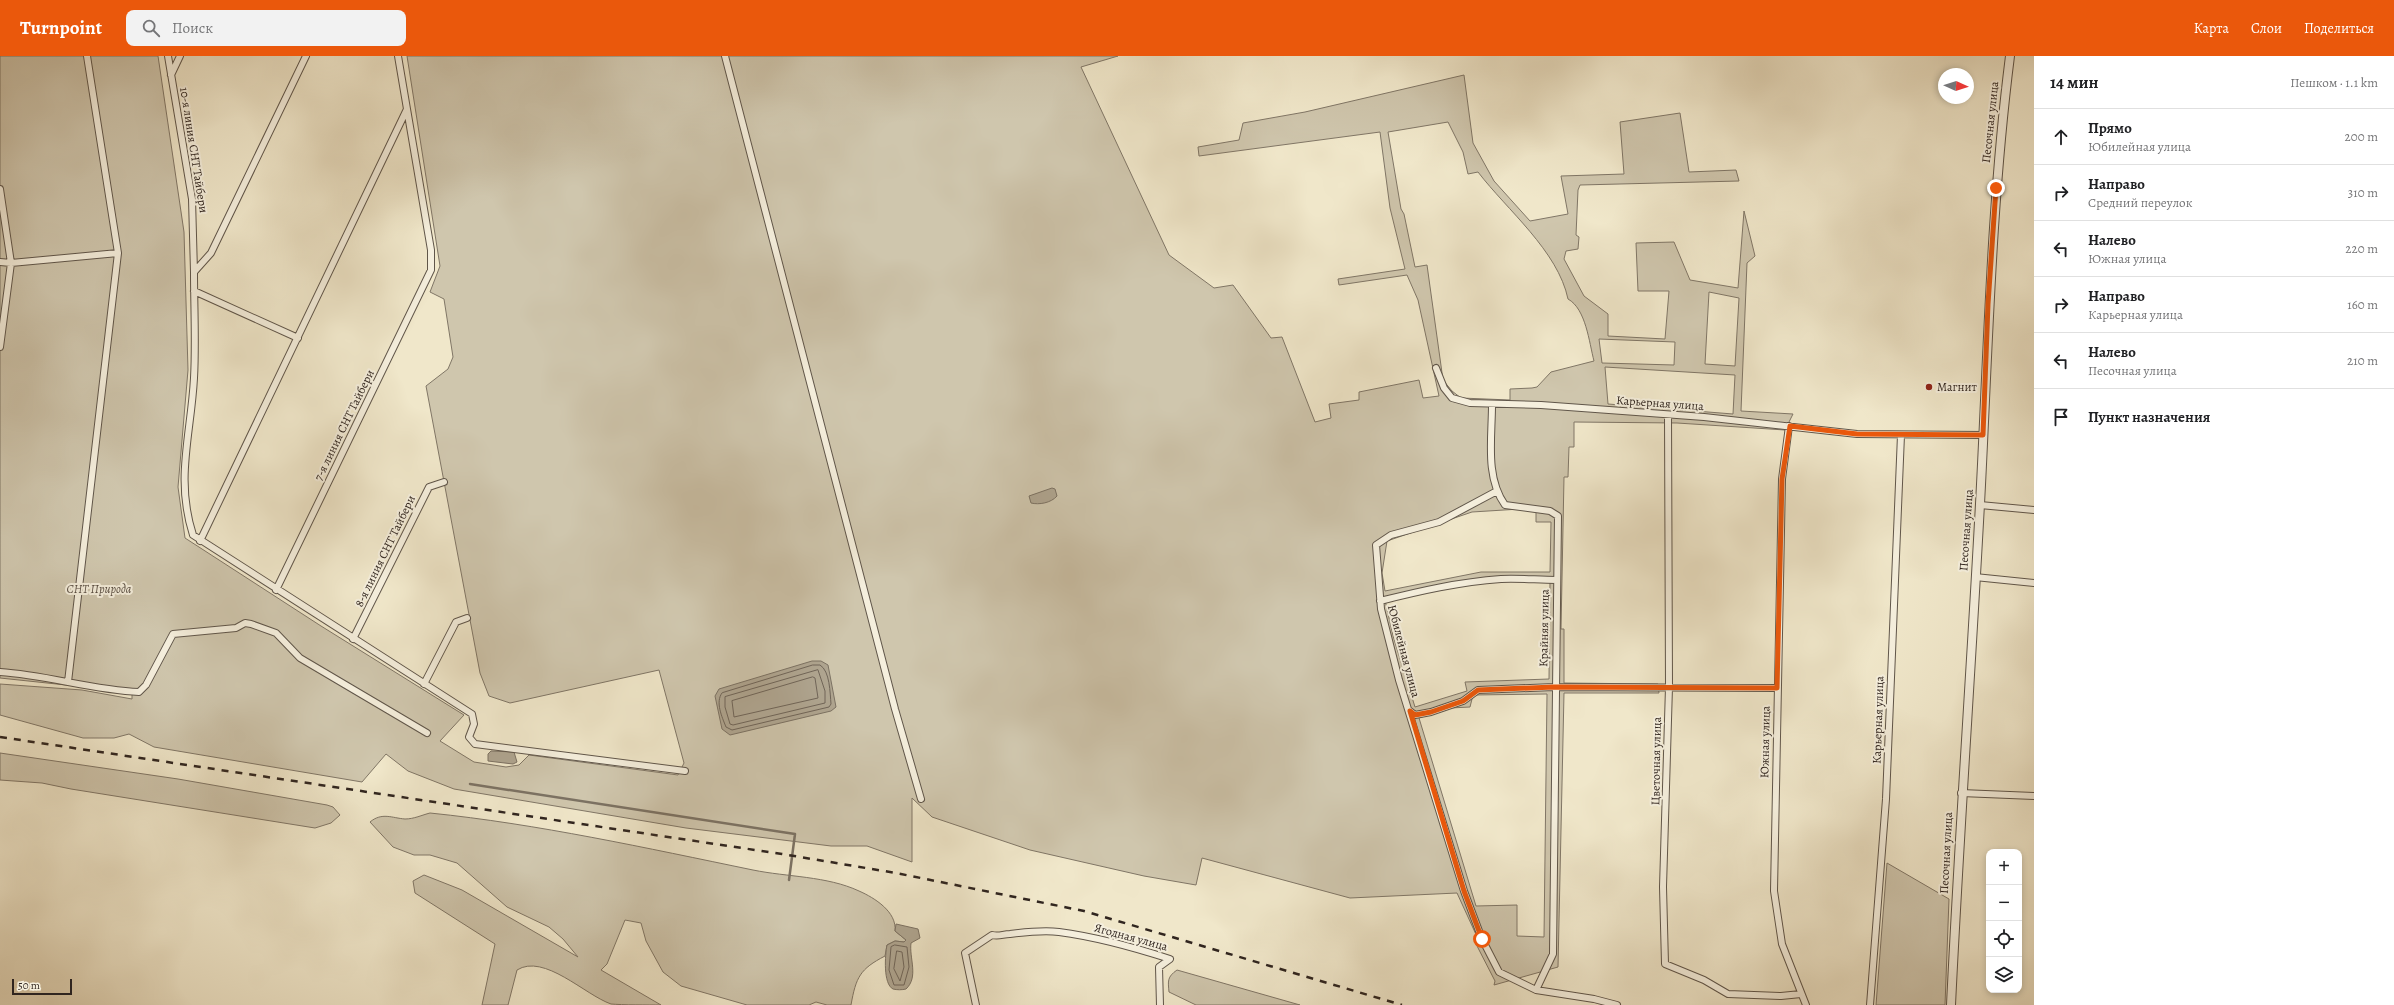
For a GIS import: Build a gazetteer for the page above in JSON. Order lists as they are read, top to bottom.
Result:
{
  "streets": {
    "street": [
      "Песочная улица",
      "10-я линия СНТ Тайбери",
      "Карьерная улица",
      "7-я линия СНТ Тайбери",
      "8-я линия СНТ Тайбери",
      "Крайняя улица",
      "Юбилейная улица",
      "Южная улица",
      "Цветочная улица",
      "Ягодная улица"
    ]
  },
  "crossings": [
    ["Песочная улица", "Карьерная улица"],
    ["Карьерная улица", "Крайняя улица"],
    ["Карьерная улица", "Южная улица"],
    ["Карьерная улица", "Цветочная улица"],
    ["Крайняя улица", "Юбилейная улица"],
    ["Южная улица", "Цветочная улица"]
  ],
  "parks": ["СНТ Природа"],
  "places": ["Магнит"],
  "scale_bar": "50 m",
  "north": "right",
  "page": {
    "header": "Turnpoint",
    "search": "Поиск",
    "nav": ["Карта", "Слои", "Поделиться"],
    "heading": ["14 мин", "Пешком · 1.1 km"],
    "list": [
      ["Прямо", "Юбилейная улица", "200 m"],
      ["Направо", "Средний переулок", "310 m"],
      ["Налево", "Южная улица", "220 m"],
      ["Направо", "Карьерная улица", "160 m"],
      ["Налево", "Песочная улица", "210 m"],
      "Пункт назначения"
    ],
    "map_buttons": ["+", "−"],
    "scale": "50 m"
  }
}
